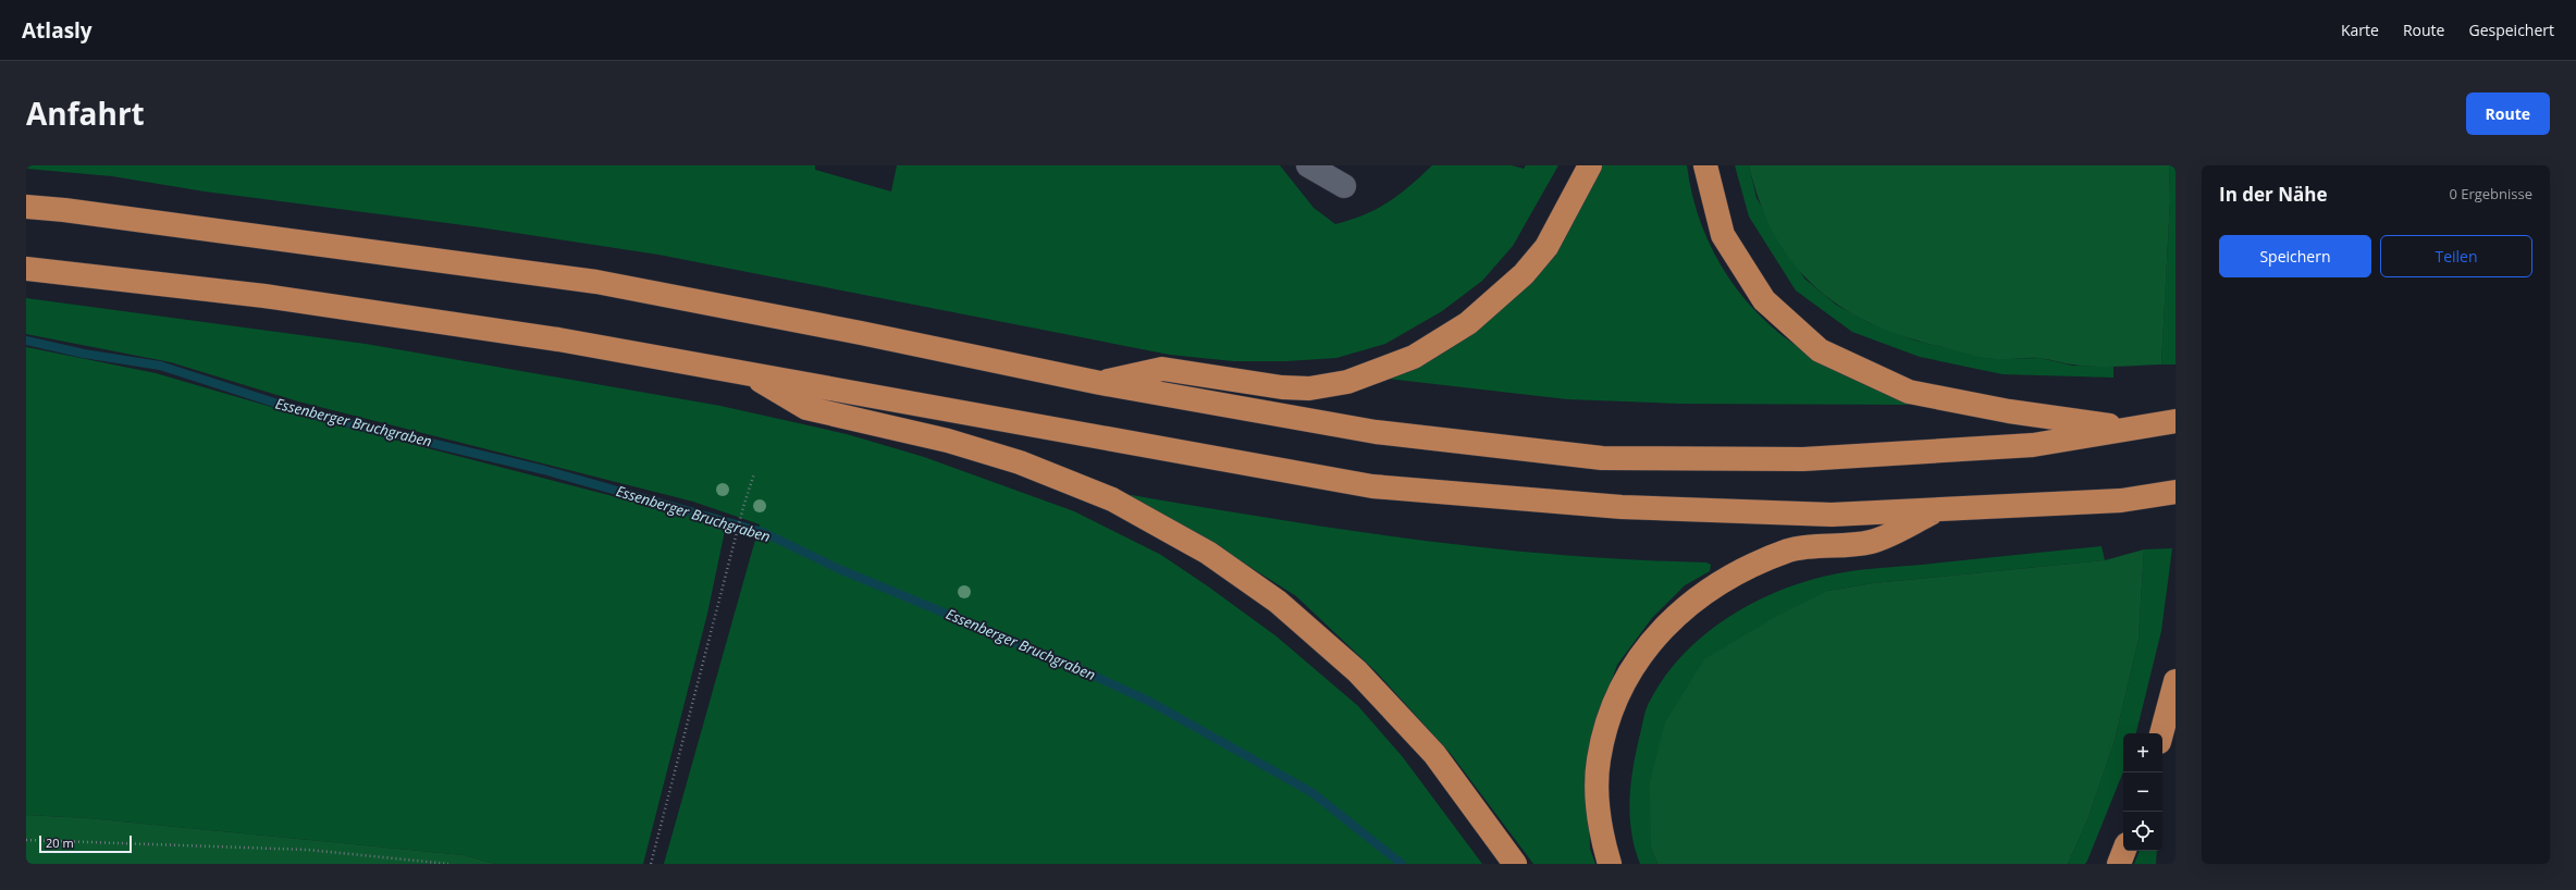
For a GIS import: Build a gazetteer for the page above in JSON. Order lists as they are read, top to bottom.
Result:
{
  "water": ["Essenberger Bruchgraben"],
  "scale_bar": "20 m",
  "page": {
    "header": "Atlasly",
    "nav": ["Karte", "Route", "Gespeichert"],
    "title": "Anfahrt",
    "buttons": [
      "Route",
      ["Speichern", "Teilen"]
    ],
    "heading": ["In der Nähe", "0 Ergebnisse"],
    "map_buttons": ["+", "−"],
    "scale": "20 m"
  }
}
